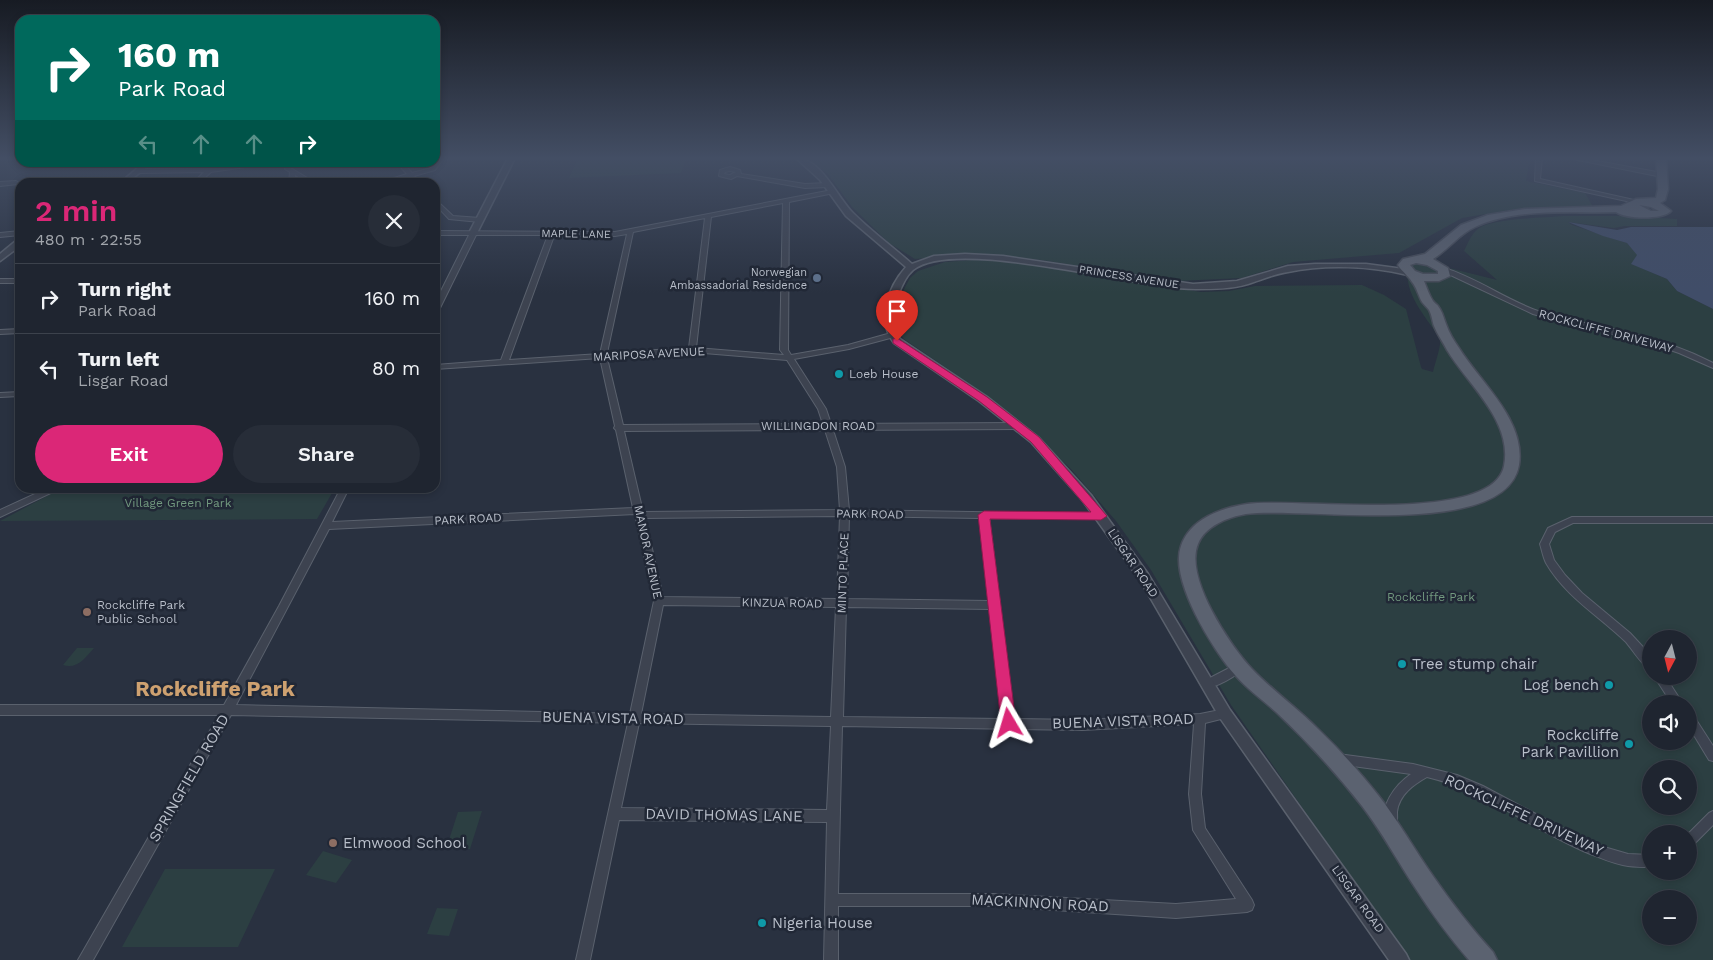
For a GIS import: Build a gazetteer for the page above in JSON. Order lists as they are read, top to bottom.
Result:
{
  "streets": {
    "street": [
      "MAPLE LANE",
      "PRINCESS AVENUE",
      "ROCKCLIFFE DRIVEWAY",
      "MARIPOSA AVENUE",
      "WILLINGDON ROAD",
      "PARK ROAD",
      "MANOR AVENUE",
      "LISGAR ROAD",
      "MINTO PLACE",
      "KINZUA ROAD",
      "BUENA VISTA ROAD",
      "SPRINGFIELD ROAD",
      "DAVID THOMAS LANE",
      "MACKINNON ROAD"
    ]
  },
  "crossings": [
    ["MAPLE LANE", "MANOR AVENUE"],
    ["MARIPOSA AVENUE", "MANOR AVENUE"],
    ["MARIPOSA AVENUE", "LISGAR ROAD"],
    ["MARIPOSA AVENUE", "MINTO PLACE"],
    ["WILLINGDON ROAD", "MANOR AVENUE"],
    ["WILLINGDON ROAD", "LISGAR ROAD"],
    ["WILLINGDON ROAD", "MINTO PLACE"],
    ["PARK ROAD", "MANOR AVENUE"],
    ["PARK ROAD", "LISGAR ROAD"],
    ["PARK ROAD", "MINTO PLACE"],
    ["PARK ROAD", "SPRINGFIELD ROAD"],
    ["MANOR AVENUE", "KINZUA ROAD"],
    ["MANOR AVENUE", "BUENA VISTA ROAD"],
    ["MANOR AVENUE", "DAVID THOMAS LANE"],
    ["LISGAR ROAD", "BUENA VISTA ROAD"],
    ["MINTO PLACE", "KINZUA ROAD"],
    ["MINTO PLACE", "BUENA VISTA ROAD"],
    ["MINTO PLACE", "DAVID THOMAS LANE"],
    ["MINTO PLACE", "MACKINNON ROAD"],
    ["BUENA VISTA ROAD", "SPRINGFIELD ROAD"],
    ["BUENA VISTA ROAD", "MACKINNON ROAD"]
  ],
  "districts": ["Rockcliffe Park"],
  "parks": ["Village Green Park", "Rockcliffe Park"],
  "places": [
    "Norwegian Ambassadorial Residence",
    "Loeb House",
    "Rockcliffe Park Public School",
    "Tree stump chair",
    "Log bench",
    "Rockcliffe Park Pavillion",
    "Elmwood School",
    "Nigeria House"
  ],
  "north": "bottom",
  "page": {
    "turn": ["160 m", "Park Road"],
    "heading": ["2 min", "480 m · 22:55"],
    "list": [
      {
        "name": "Turn right",
        "note": "Park Road",
        "value": "160 m"
      },
      {
        "name": "Turn left",
        "note": "Lisgar Road",
        "value": "80 m"
      }
    ],
    "buttons": ["Exit", "Share"],
    "map_buttons": ["+", "−"]
  }
}
